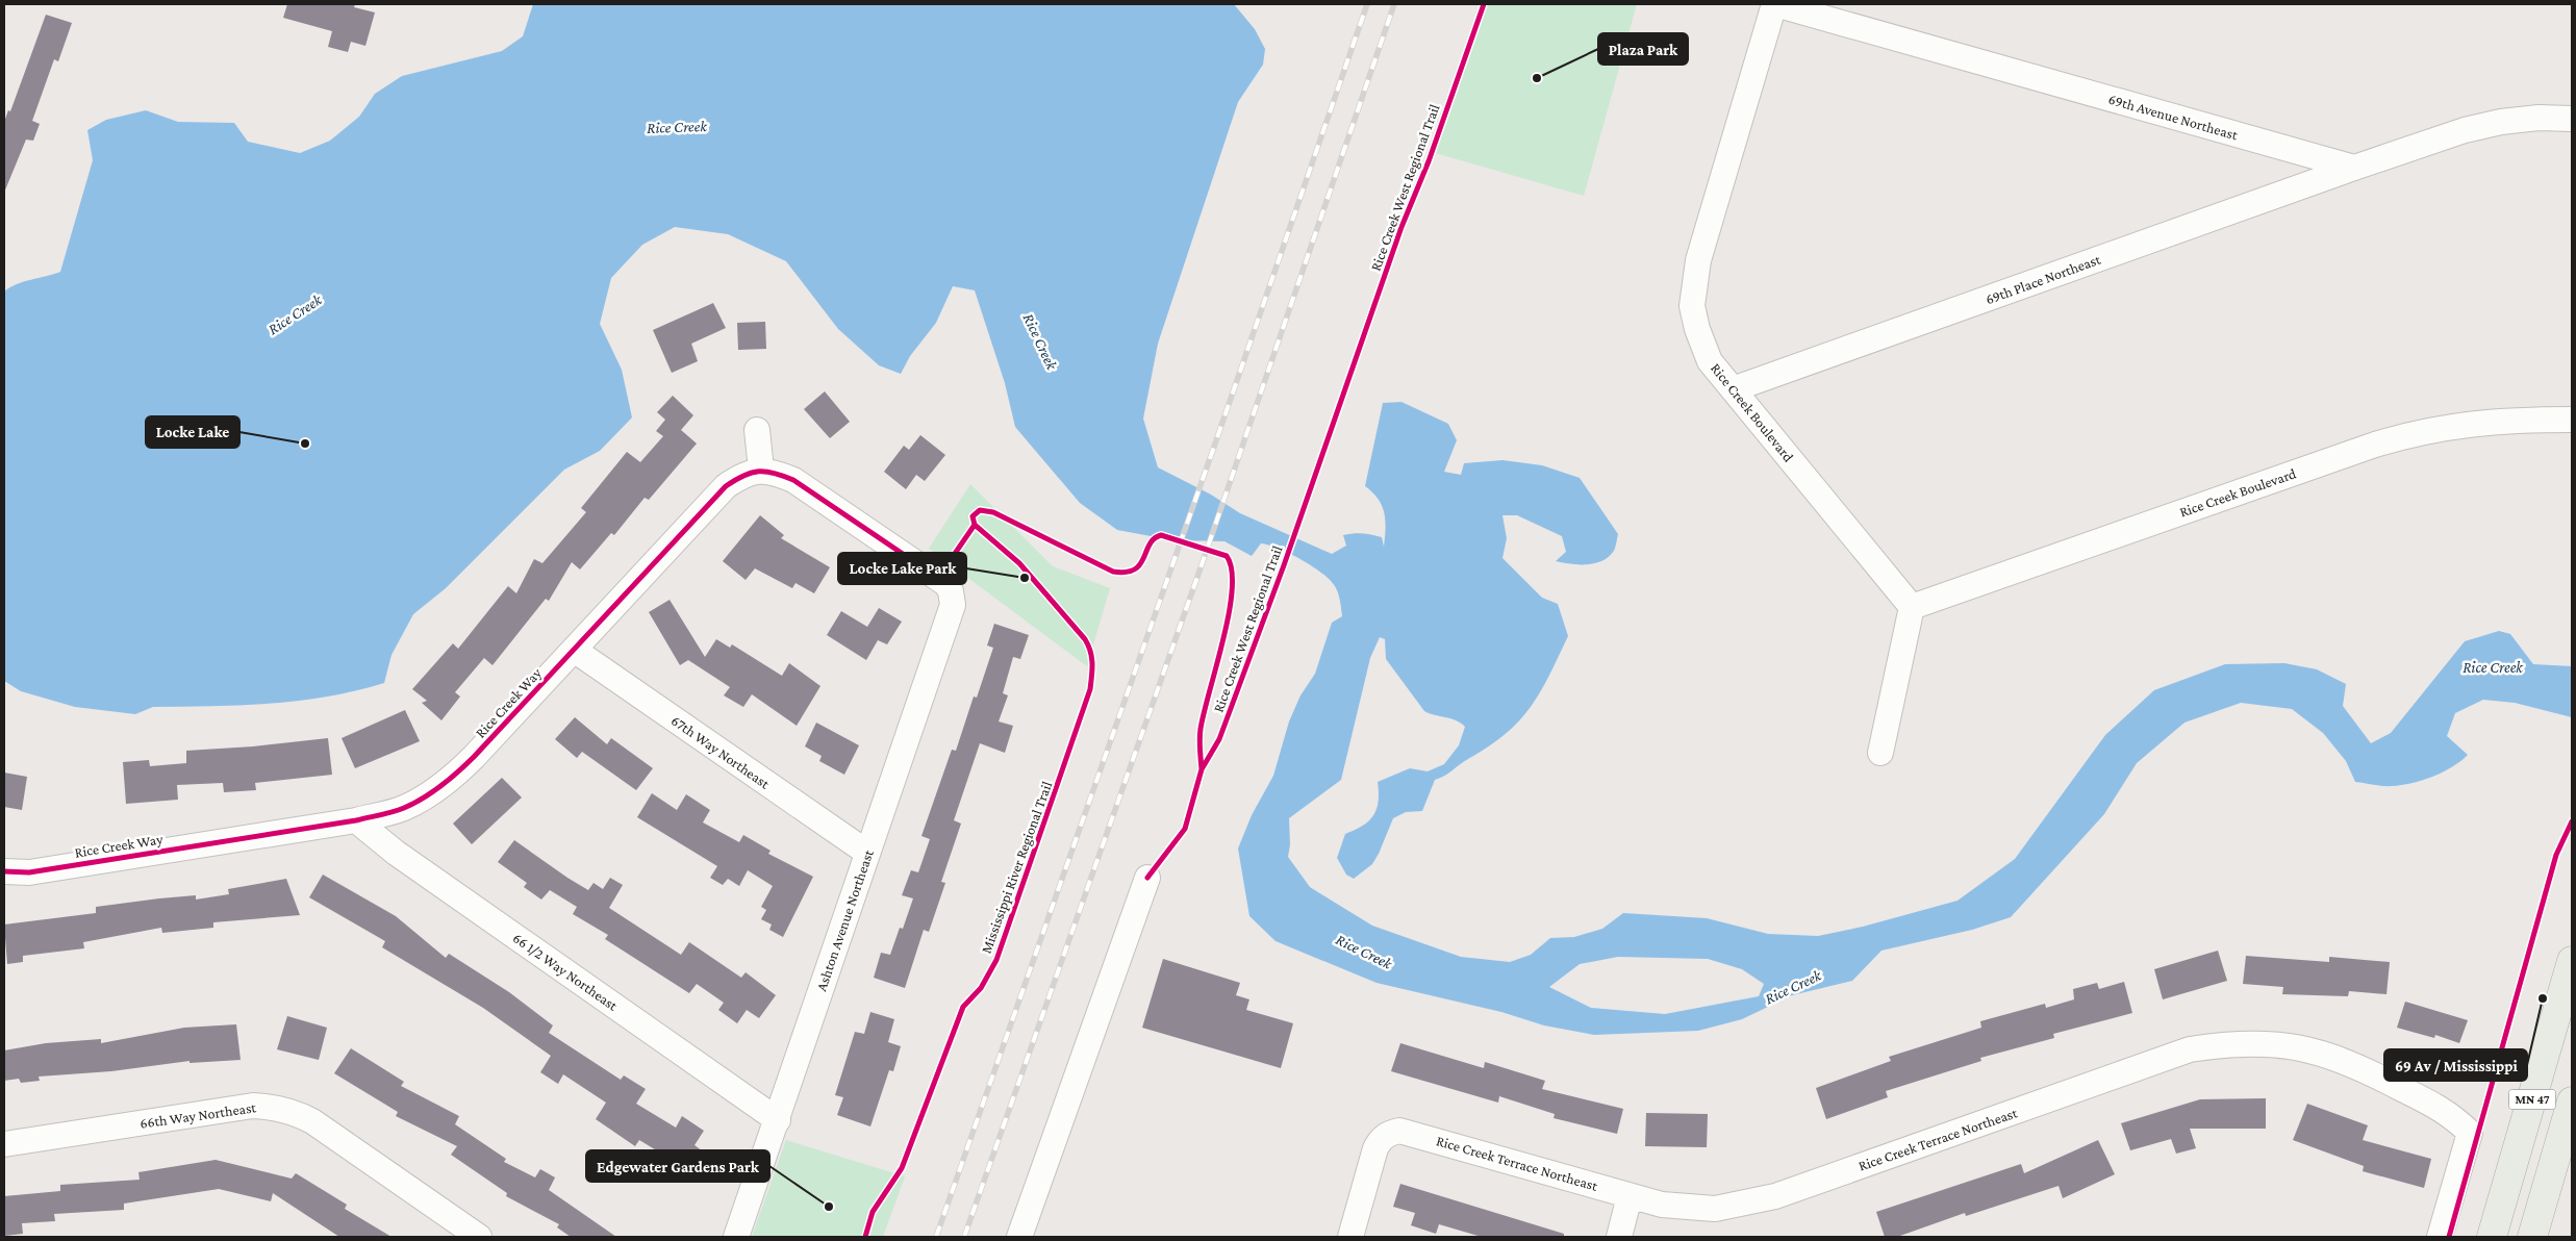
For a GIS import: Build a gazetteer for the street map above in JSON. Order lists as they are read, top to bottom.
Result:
{
  "streets": {
    "main road": ["MN 47"],
    "street": [
      "69th Avenue Northeast",
      "69th Place Northeast",
      "Rice Creek Boulevard",
      "Rice Creek Way",
      "67th Way Northeast",
      "Ashton Avenue Northeast",
      "66 1/2 Way Northeast",
      "66th Way Northeast",
      "Rice Creek Terrace Northeast"
    ],
    "cycle path": ["Rice Creek West Regional Trail", "Mississippi River Regional Trail"]
  },
  "crossings": [
    ["69th Avenue Northeast", "69th Place Northeast"],
    ["69th Avenue Northeast", "Rice Creek Boulevard"],
    ["69th Place Northeast", "Rice Creek Boulevard"],
    ["Rice Creek Way", "67th Way Northeast"],
    ["Rice Creek Way", "Ashton Avenue Northeast"],
    ["Rice Creek Way", "66 1/2 Way Northeast"],
    ["67th Way Northeast", "Ashton Avenue Northeast"],
    ["Ashton Avenue Northeast", "66 1/2 Way Northeast"]
  ],
  "water": ["Rice Creek"],
  "places": [
    "Plaza Park",
    "Locke Lake",
    "Locke Lake Park",
    "69 Av / Mississippi",
    "Edgewater Gardens Park"
  ]
}
